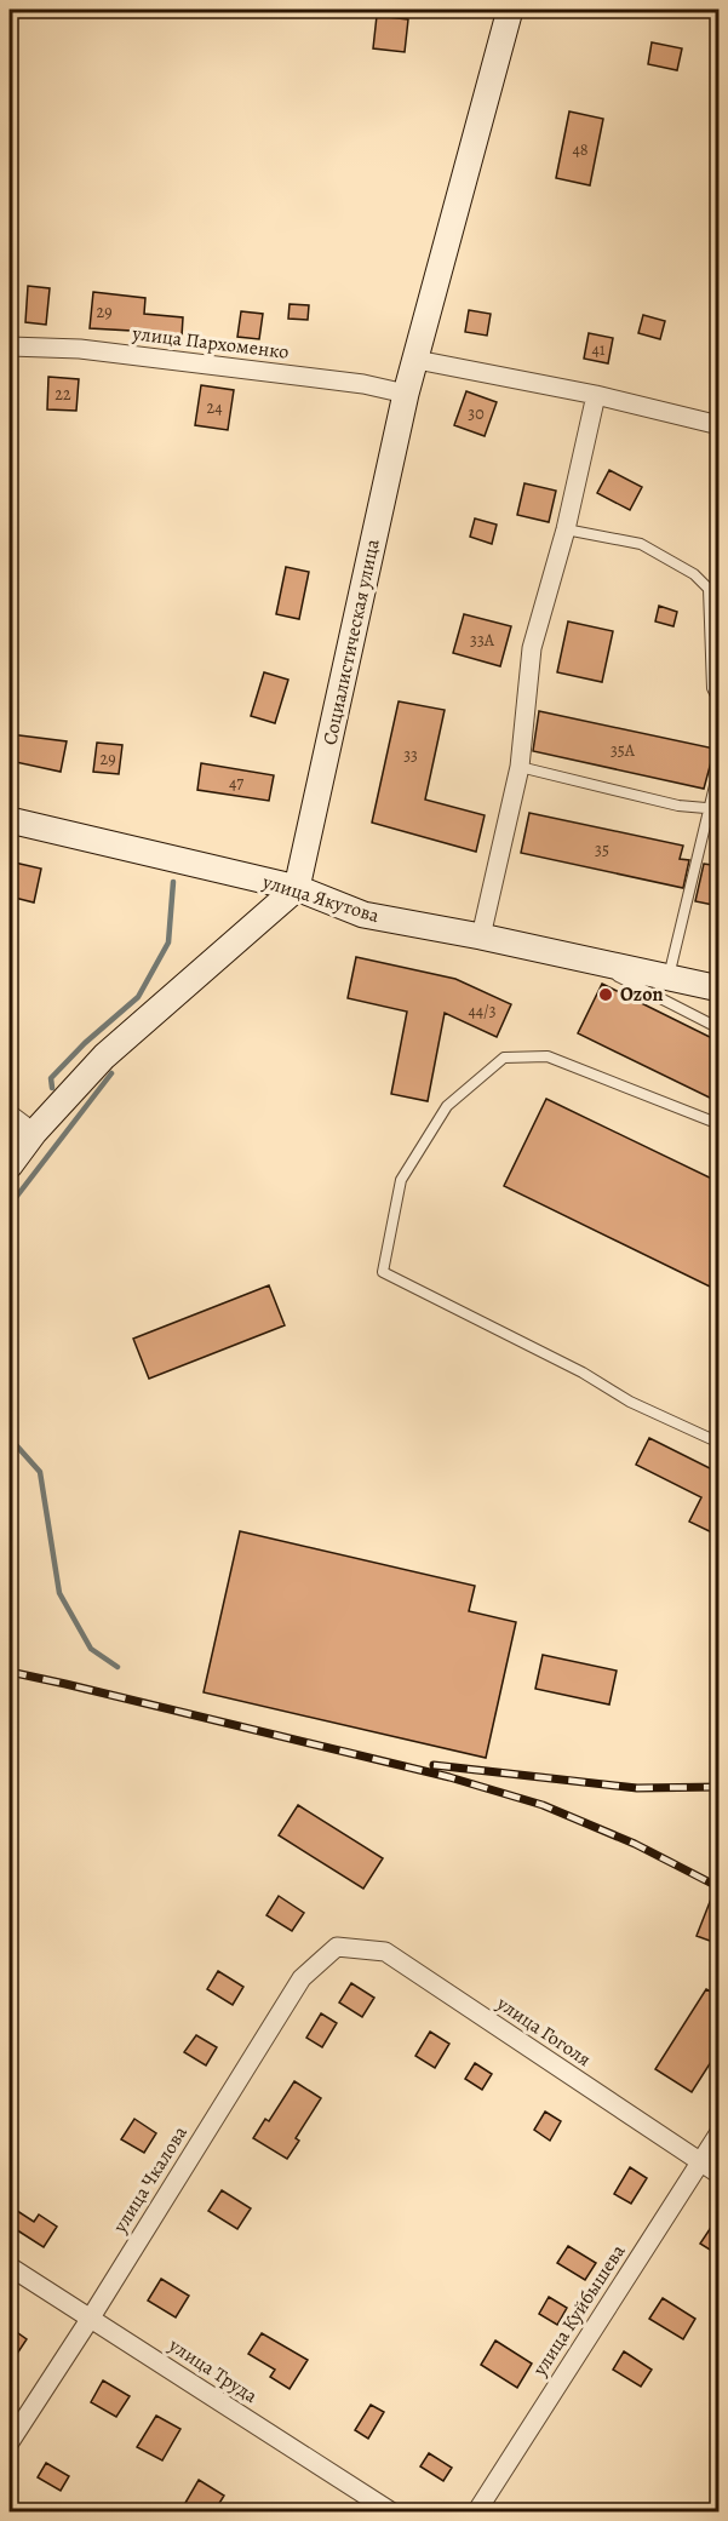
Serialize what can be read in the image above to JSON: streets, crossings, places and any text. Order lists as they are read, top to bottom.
{
  "streets": {
    "street": [
      "улица Пархоменко",
      "Социалистическая улица",
      "улица Якутова",
      "улица Гоголя",
      "улица Чкалова",
      "улица Куйбышева",
      "улица Труда"
    ]
  },
  "crossings": [
    ["улица Пархоменко", "Социалистическая улица"],
    ["Социалистическая улица", "улица Якутова"],
    ["улица Гоголя", "улица Чкалова"],
    ["улица Гоголя", "улица Куйбышева"],
    ["улица Чкалова", "улица Труда"]
  ],
  "places": ["Ozon"],
  "house_numbers": [
    "48",
    "29",
    "41",
    "22",
    "24",
    "30",
    "33А",
    "35А",
    "33",
    "29",
    "47",
    "35",
    "44/3"
  ]
}
